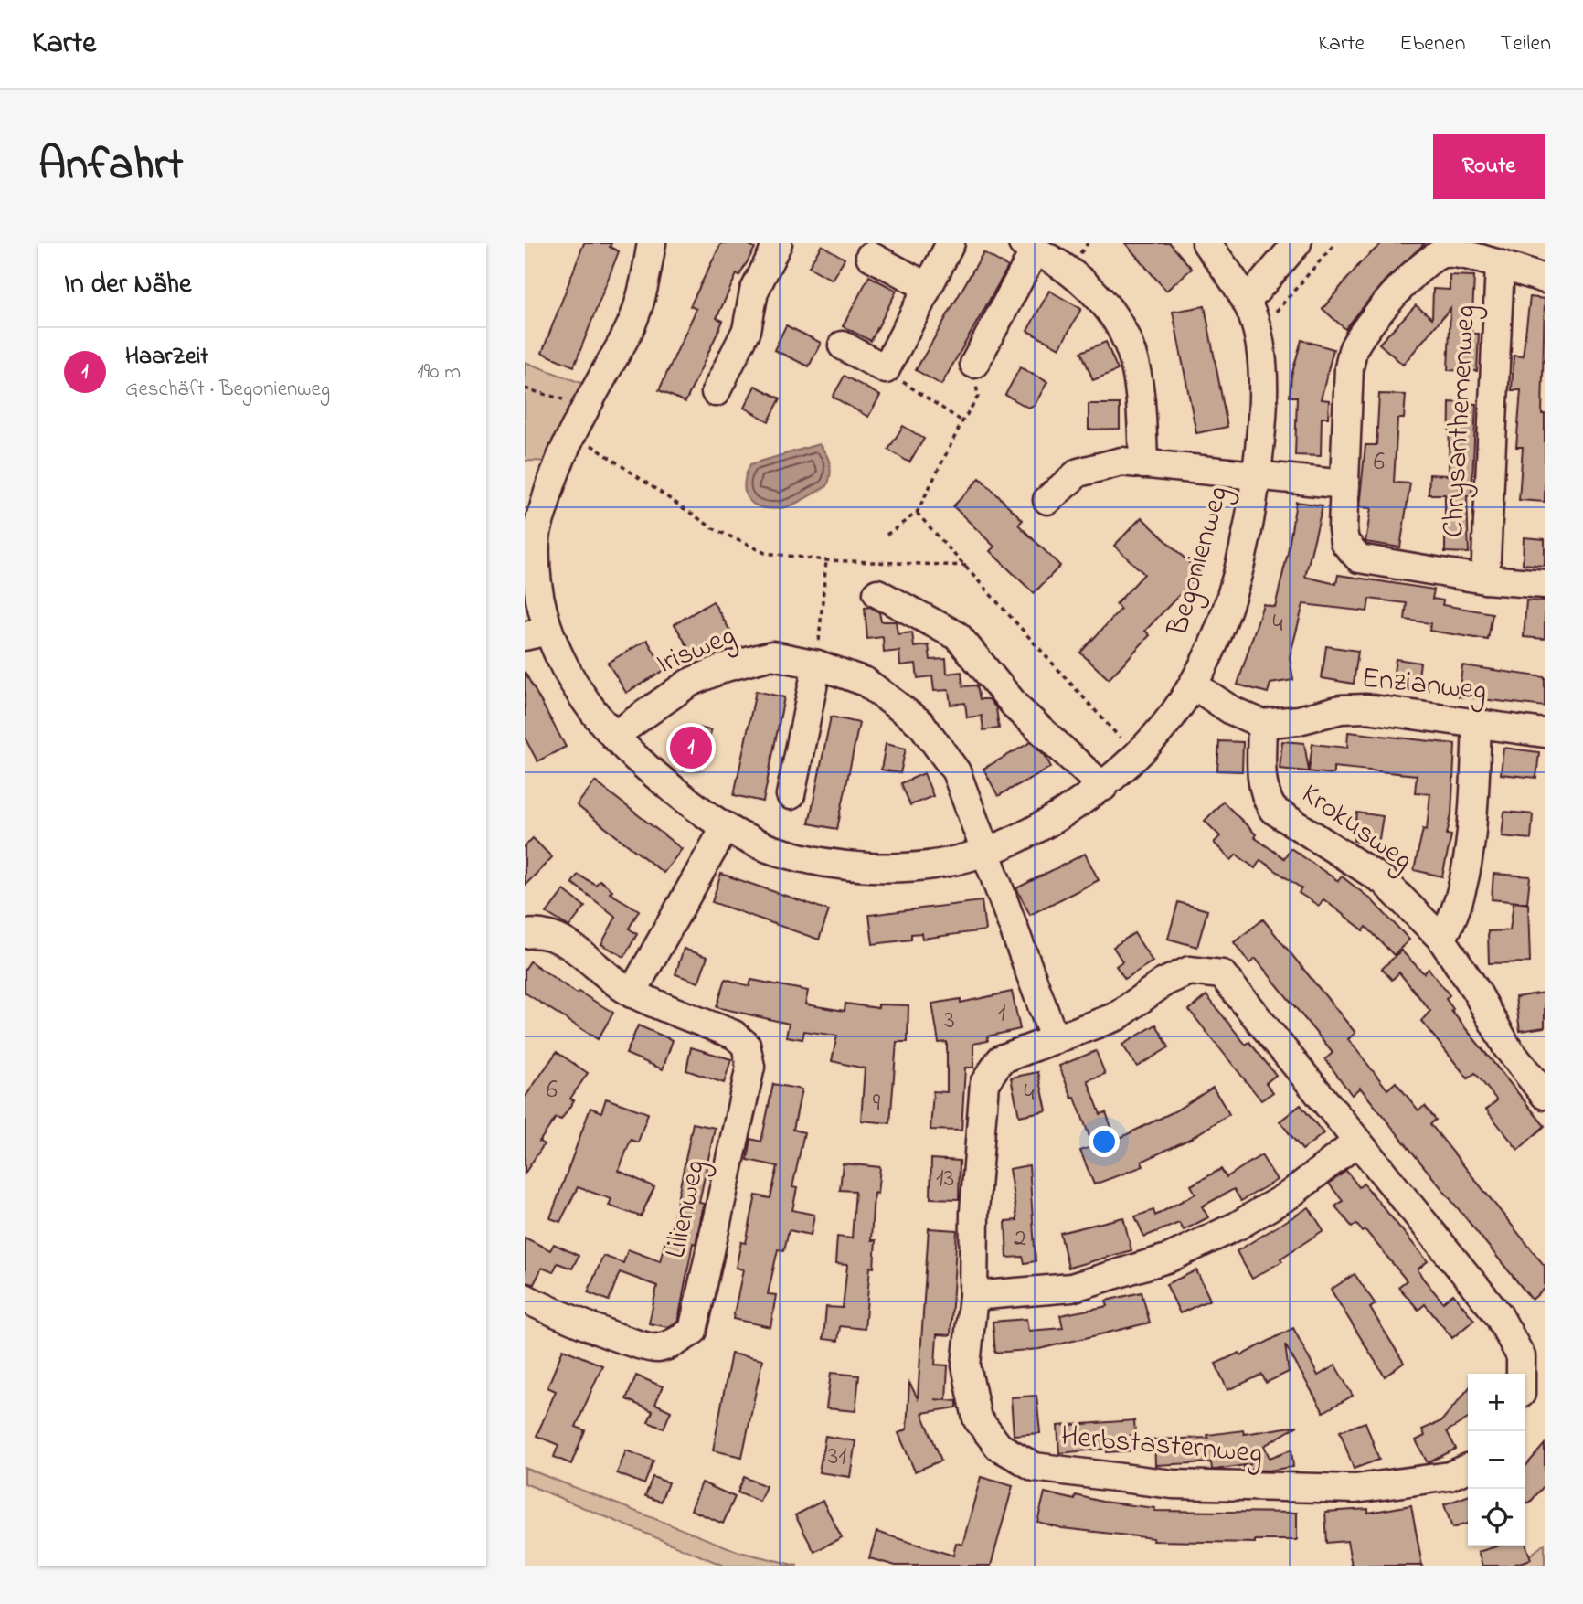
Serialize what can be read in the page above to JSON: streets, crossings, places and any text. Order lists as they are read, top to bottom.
{
  "streets": {
    "street": [
      "Chrysanthemenweg",
      "Begonienweg",
      "Irisweg",
      "Enzianweg",
      "Krokusweg",
      "Lilienweg",
      "Herbstasternweg"
    ]
  },
  "crossings": [
    ["Begonienweg", "Irisweg"],
    ["Begonienweg", "Enzianweg"],
    ["Enzianweg", "Krokusweg"]
  ],
  "house_numbers": [
    "6",
    "4",
    "1",
    "3",
    "6",
    "4",
    "9",
    "13",
    "2",
    "31"
  ],
  "page": {
    "header": "Karte",
    "nav": ["Karte", "Ebenen", "Teilen"],
    "title": "Anfahrt",
    "buttons": "Route",
    "heading": "In der Nähe",
    "list": [
      {
        "mark": "1",
        "name": "HaarZeit",
        "note": "Geschäft · Begonienweg",
        "value": "190 m"
      }
    ],
    "pins": "1",
    "map_buttons": ["+", "−"]
  }
}
